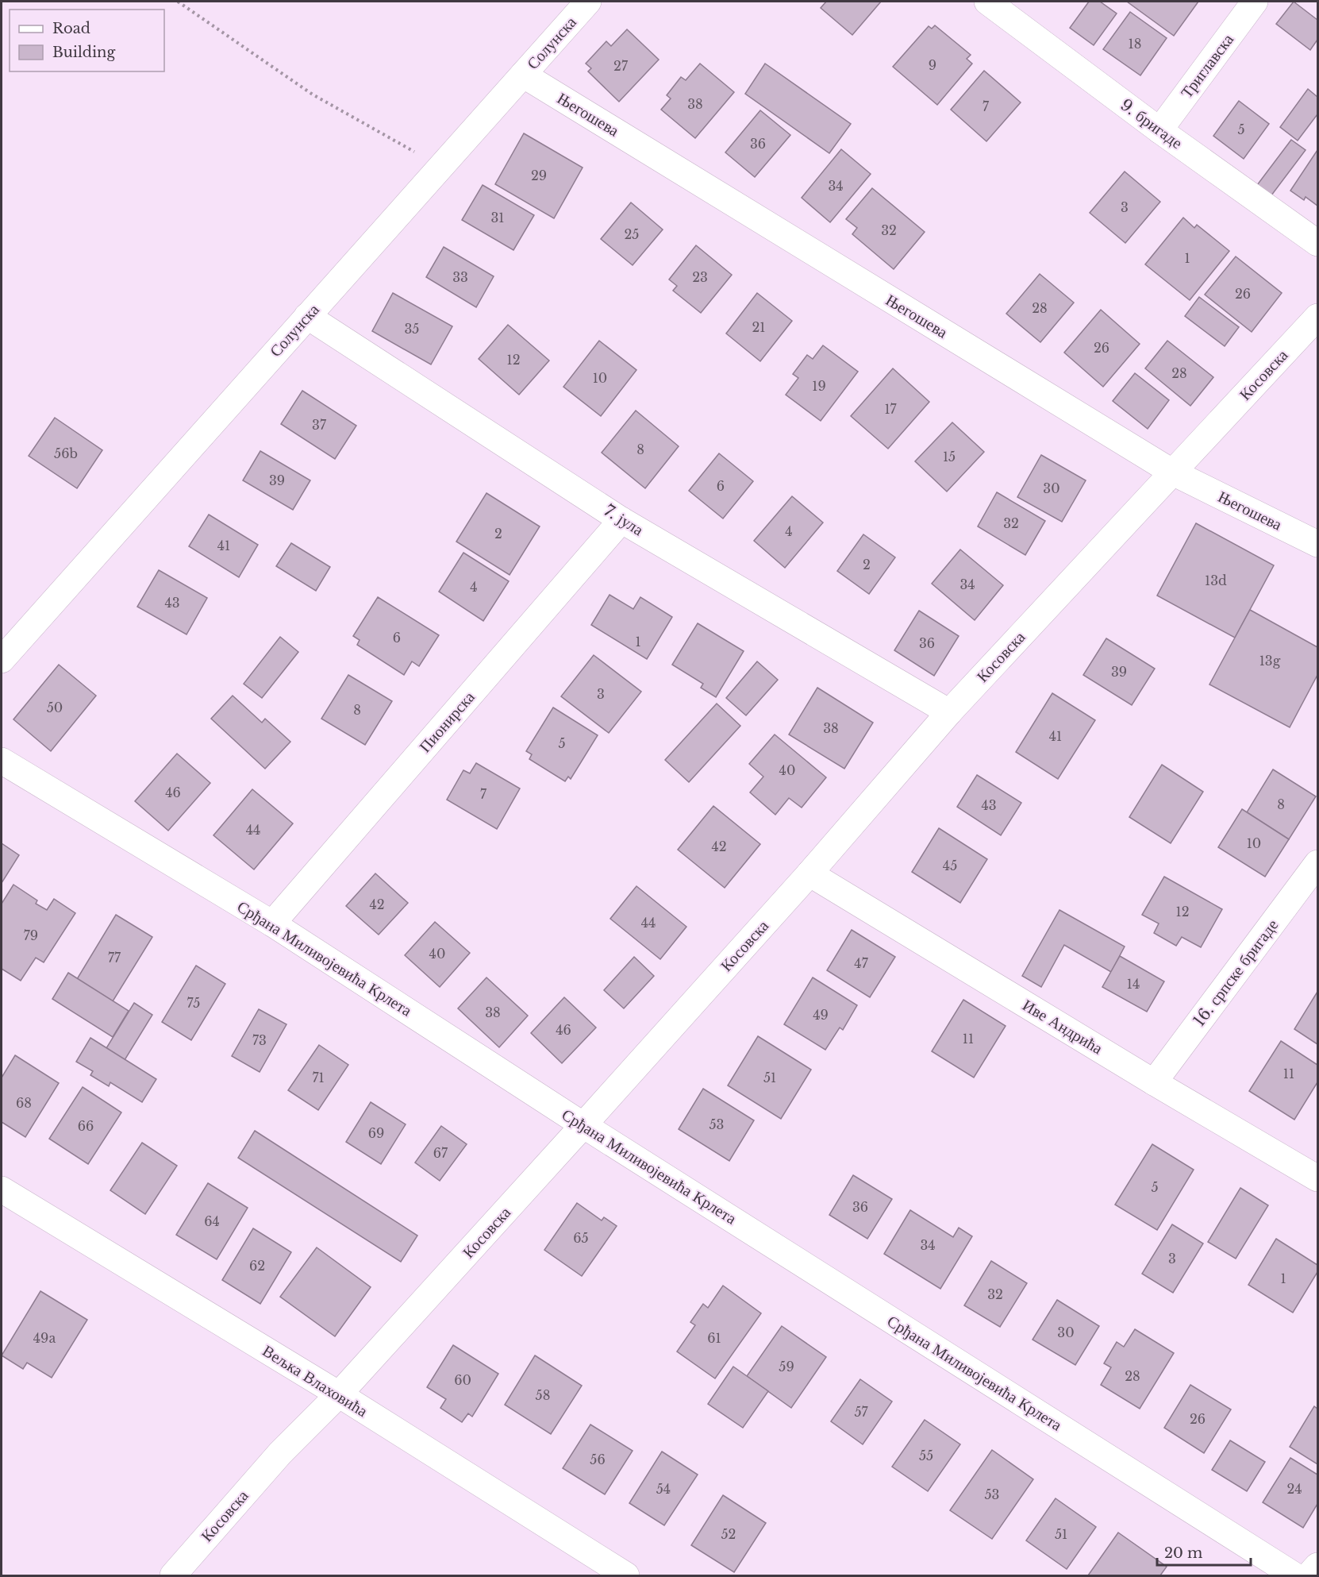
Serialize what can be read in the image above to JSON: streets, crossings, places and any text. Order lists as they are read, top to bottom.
{
  "streets": {
    "street": [
      "Солунска",
      "Триглавска",
      "Његошева",
      "9. бригаде",
      "Косовска",
      "7. јула",
      "Пионирска",
      "Срђана Миливојевића Крлета",
      "16. српске бригаде",
      "Иве Андрића",
      "Вељка Влаховића"
    ]
  },
  "crossings": [
    ["Солунска", "Његошева"],
    ["Солунска", "7. јула"],
    ["Триглавска", "9. бригаде"],
    ["Његошева", "Косовска"],
    ["Косовска", "7. јула"],
    ["Косовска", "Срђана Миливојевића Крлета"],
    ["Косовска", "Иве Андрића"],
    ["Косовска", "Вељка Влаховића"],
    ["7. јула", "Пионирска"],
    ["Пионирска", "Срђана Миливојевића Крлета"],
    ["16. српске бригаде", "Иве Андрића"]
  ],
  "house_numbers": [
    "18",
    "9",
    "27",
    "38",
    "7",
    "5",
    "36",
    "29",
    "34",
    "3",
    "31",
    "32",
    "25",
    "1",
    "33",
    "23",
    "26",
    "28",
    "21",
    "35",
    "26",
    "12",
    "28",
    "10",
    "19",
    "17",
    "37",
    "8",
    "56b",
    "15",
    "39",
    "6",
    "30",
    "32",
    "4",
    "2",
    "41",
    "2",
    "13d",
    "34",
    "4",
    "43",
    "6",
    "1",
    "36",
    "13g",
    "39",
    "3",
    "50",
    "8",
    "38",
    "41",
    "5",
    "40",
    "46",
    "7",
    "8",
    "43",
    "44",
    "10",
    "42",
    "45",
    "42",
    "12",
    "44",
    "79",
    "40",
    "77",
    "47",
    "14",
    "75",
    "38",
    "49",
    "46",
    "11",
    "73",
    "11",
    "71",
    "51",
    "68",
    "53",
    "66",
    "69",
    "67",
    "5",
    "36",
    "64",
    "65",
    "34",
    "3",
    "62",
    "1",
    "32",
    "30",
    "49a",
    "61",
    "59",
    "28",
    "60",
    "58",
    "57",
    "26",
    "55",
    "56",
    "54",
    "24",
    "53",
    "52",
    "51"
  ],
  "legend": ["Road", "Building"],
  "scale_bar": "20 m"
}
